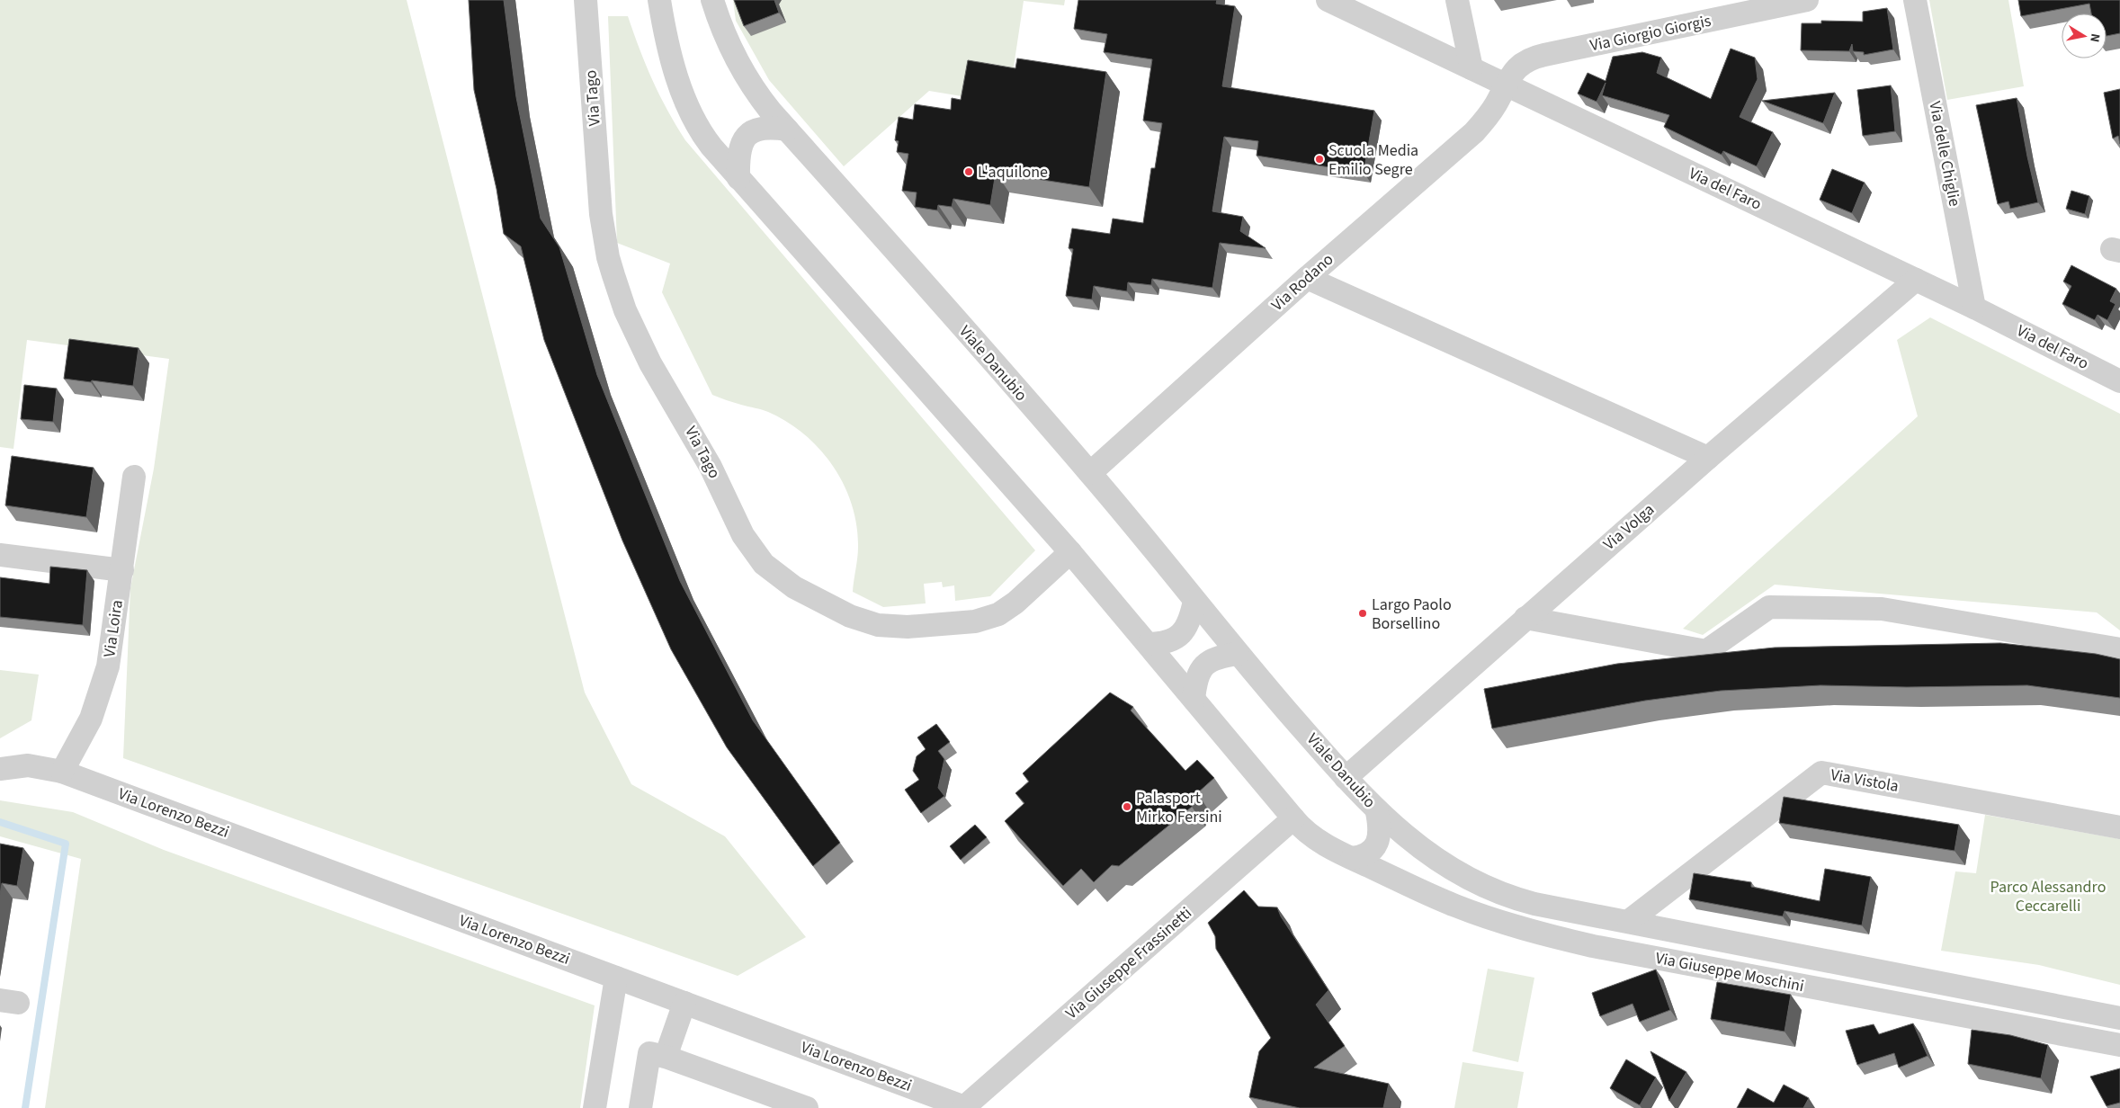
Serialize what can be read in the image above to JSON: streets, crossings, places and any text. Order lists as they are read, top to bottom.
{
  "streets": {
    "street": [
      "Via Giorgio Giorgis",
      "Via Tago",
      "Via delle Chiglie",
      "Via del Faro",
      "Via Rodano",
      "Viale Danubio",
      "Via Volga",
      "Via Loira",
      "Via Vistola",
      "Via Lorenzo Bezzi",
      "Via Giuseppe Frassinetti",
      "Via Giuseppe Moschini"
    ]
  },
  "crossings": [
    ["Via Giorgio Giorgis", "Via del Faro"],
    ["Via Giorgio Giorgis", "Via Rodano"],
    ["Via delle Chiglie", "Via del Faro"],
    ["Via del Faro", "Via Rodano"],
    ["Via del Faro", "Via Volga"],
    ["Via Rodano", "Viale Danubio"],
    ["Viale Danubio", "Via Volga"],
    ["Viale Danubio", "Via Giuseppe Moschini"],
    ["Via Loira", "Via Lorenzo Bezzi"],
    ["Via Vistola", "Via Giuseppe Moschini"],
    ["Via Lorenzo Bezzi", "Via Giuseppe Frassinetti"]
  ],
  "parks": ["Parco Alessandro Ceccarelli"],
  "places": [
    "Scuola Media Emilio Segre",
    "L'aquilone",
    "Largo Paolo Borsellino",
    "Palasport Mirko Fersini"
  ],
  "north": "right"
}
